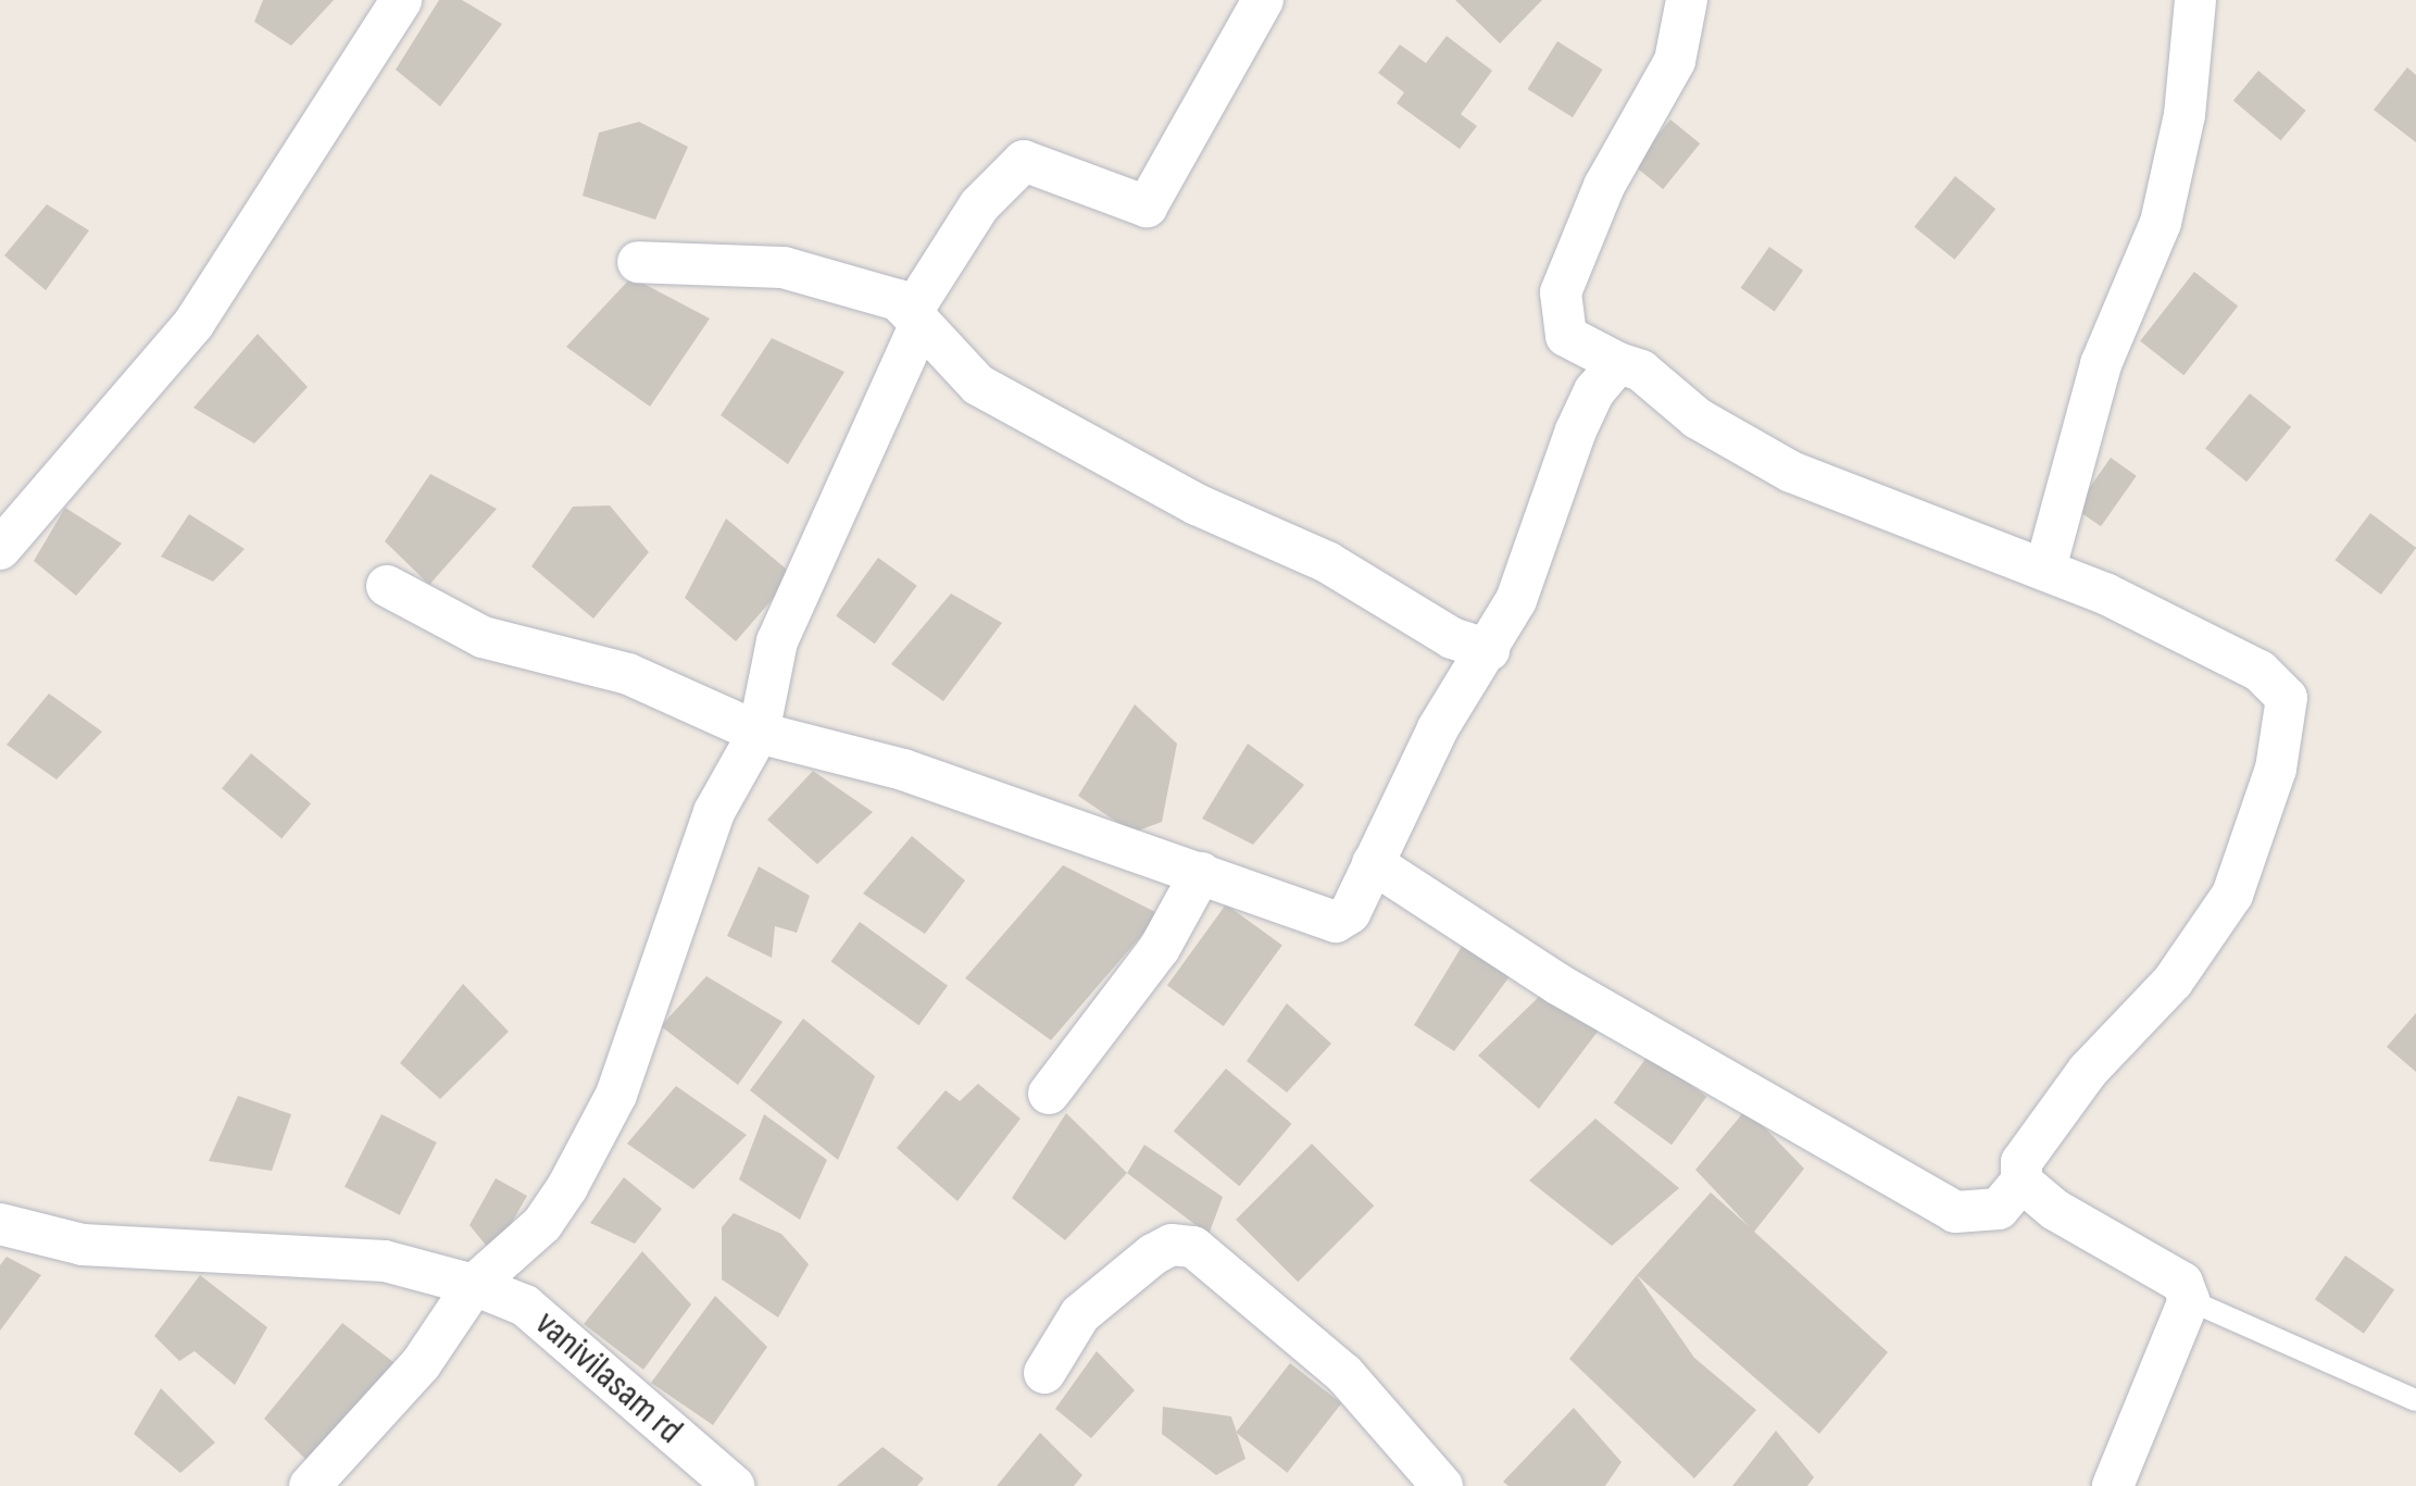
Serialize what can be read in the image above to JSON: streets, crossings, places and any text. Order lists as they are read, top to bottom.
{
  "streets": {
    "street": ["vanivilasam rd"]
  }
}
